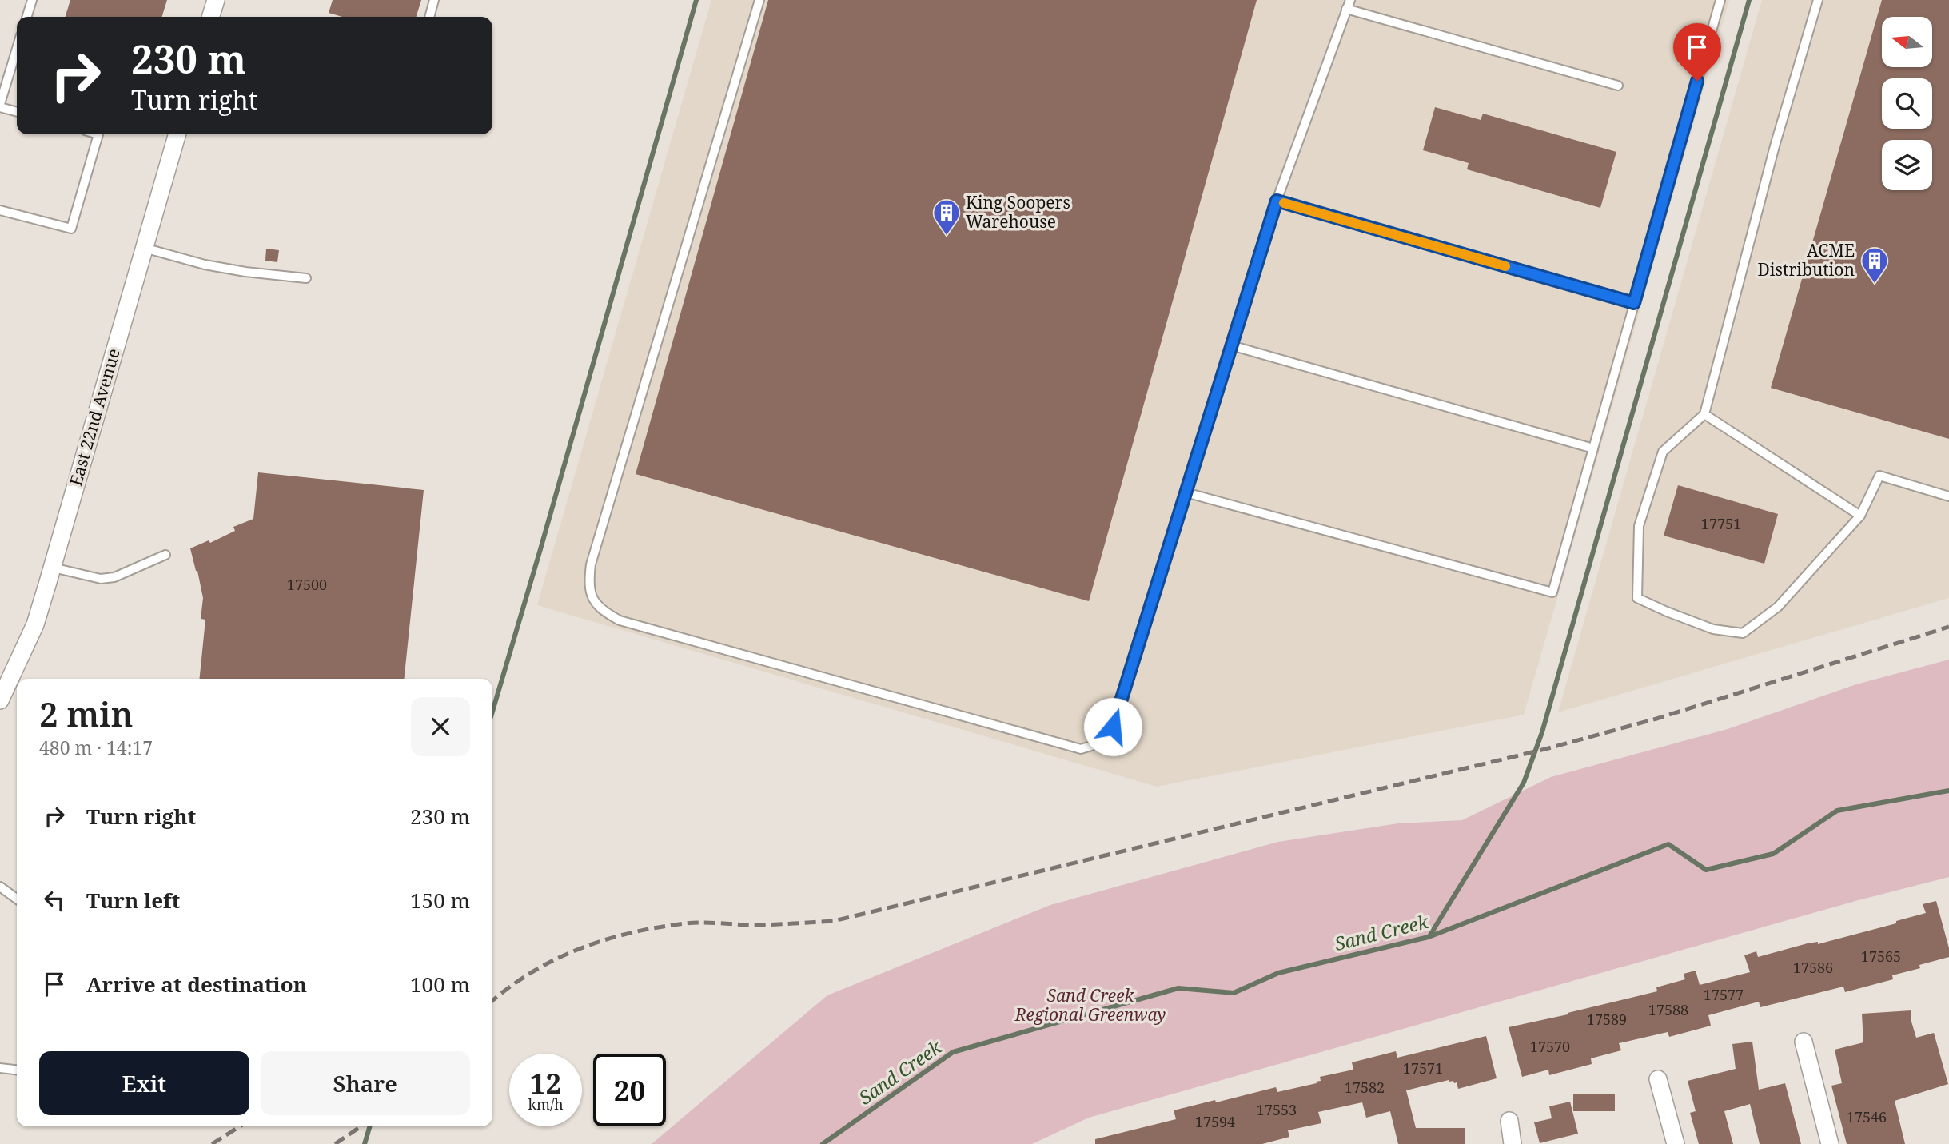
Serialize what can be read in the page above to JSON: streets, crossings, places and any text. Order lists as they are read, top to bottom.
{
  "streets": {
    "street": ["East 22nd Avenue"]
  },
  "water": ["Sand Creek"],
  "parks": ["Sand Creek Regional Greenway"],
  "places": {
    "building": ["King Soopers Warehouse", "ACME Distribution"]
  },
  "house_numbers": [
    "17751",
    "17500",
    "17565",
    "17586",
    "17577",
    "17588",
    "17589",
    "17570",
    "17571",
    "17582",
    "17553",
    "17546",
    "17594"
  ],
  "north": "left",
  "page": {
    "turn": ["230 m", "Turn right"],
    "heading": ["2 min", "480 m · 14:17"],
    "list": [
      {
        "name": "Turn right",
        "value": "230 m"
      },
      {
        "name": "Turn left",
        "value": "150 m"
      },
      {
        "name": "Arrive at destination",
        "value": "100 m"
      }
    ],
    "buttons": ["Exit", "Share"],
    "speed": "12 km/h",
    "limit": "20"
  }
}
